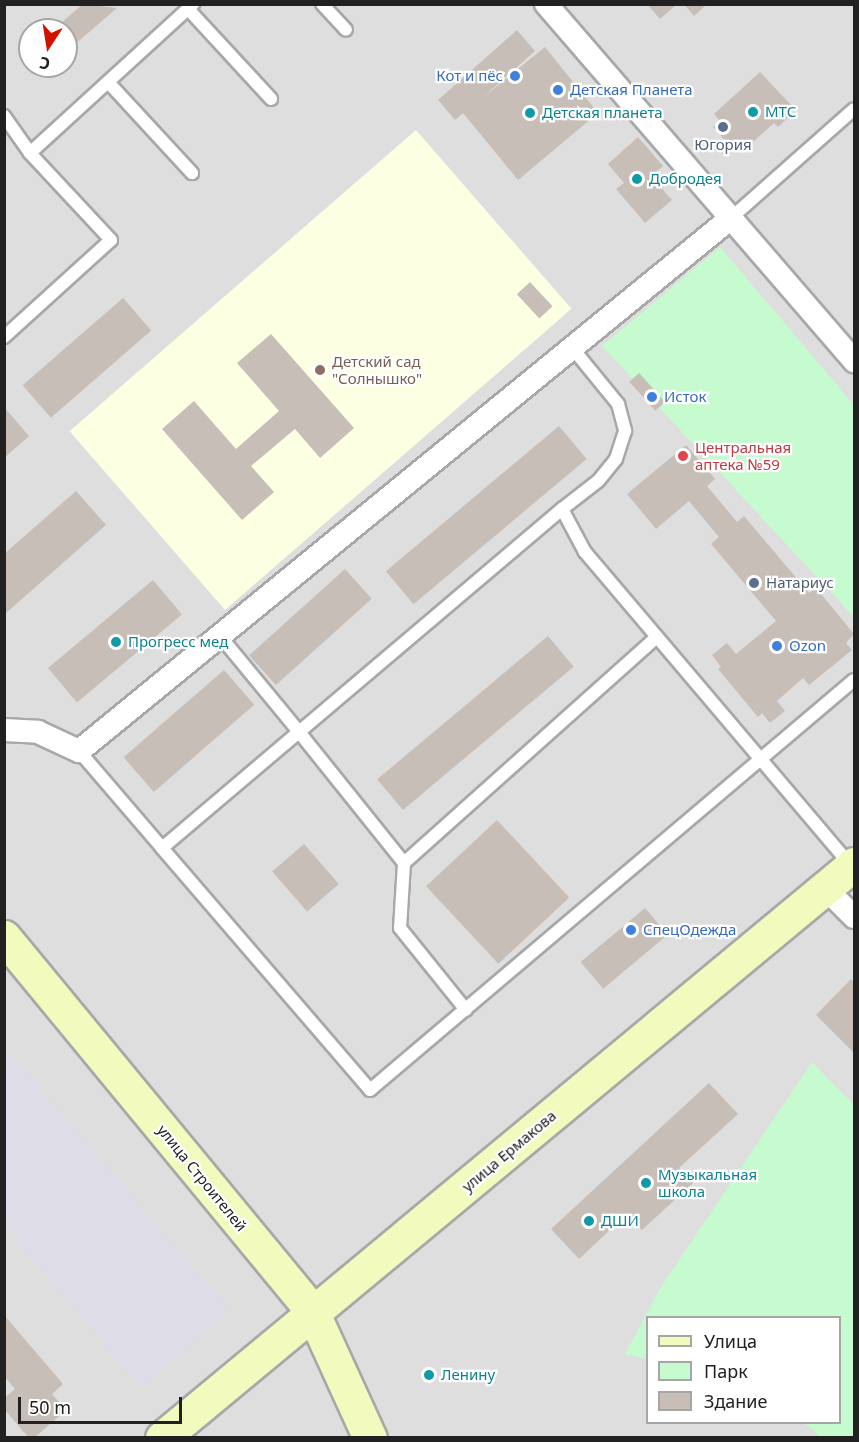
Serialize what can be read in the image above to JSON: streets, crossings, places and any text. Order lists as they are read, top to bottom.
{
  "streets": {
    "street": ["улица Ермакова", "улица Строителей"]
  },
  "crossings": [
    ["улица Ермакова", "улица Строителей"]
  ],
  "places": [
    "Кот и пёс",
    "Детская Планета",
    "МТС",
    "Детская планета",
    "Югория",
    "Добродея",
    "Детский сад \"Солнышко\"",
    "Исток",
    "Центральная аптека №59",
    "Натариус",
    "Прогресс мед",
    "Ozon",
    "СпецОдежда",
    "Музыкальная школа",
    "ДШИ",
    "Ленину"
  ],
  "legend": ["Улица", "Парк", "Здание"],
  "scale_bar": "50 m",
  "north": "bottom"
}
